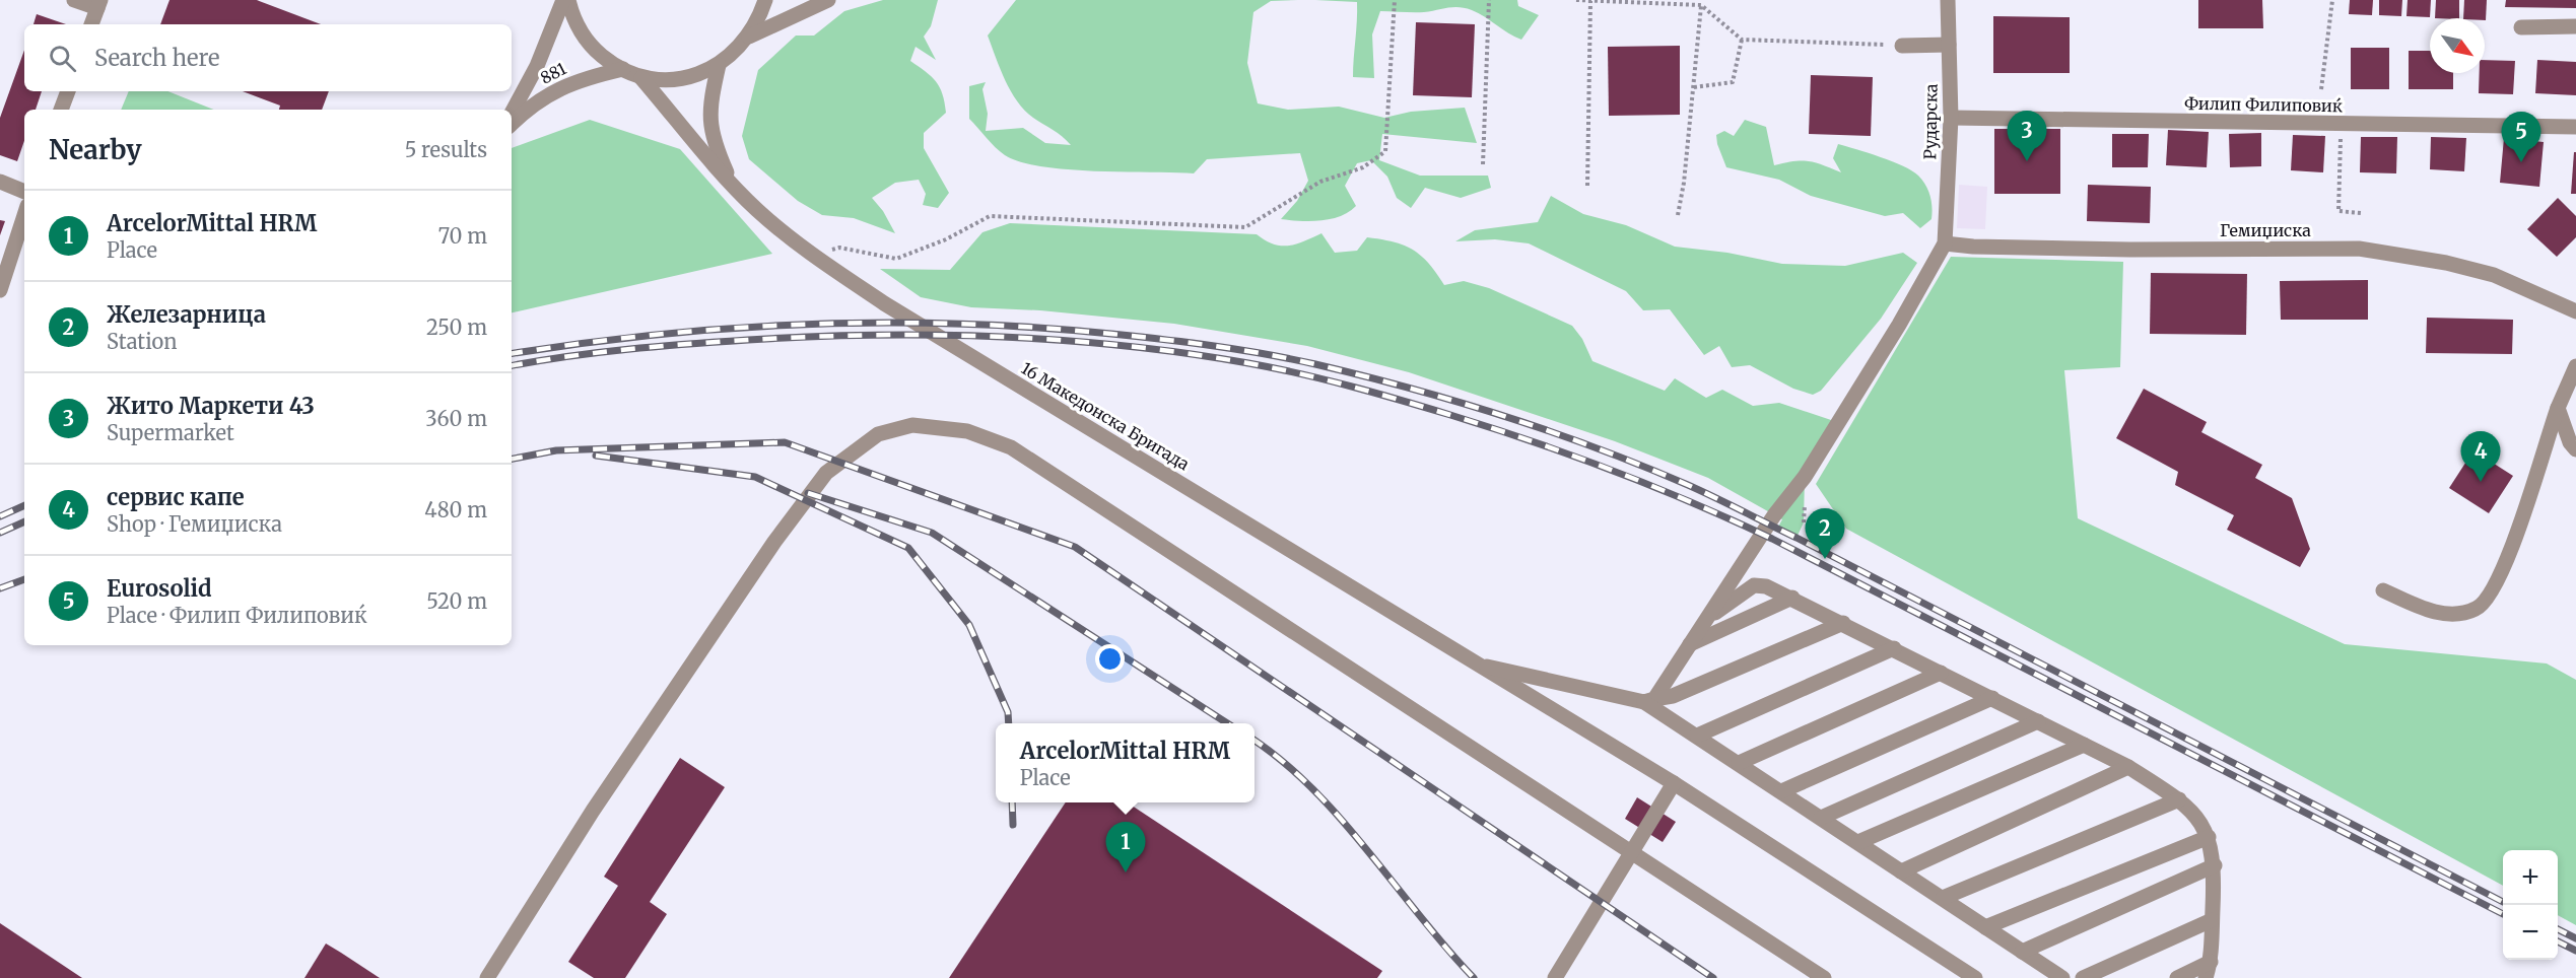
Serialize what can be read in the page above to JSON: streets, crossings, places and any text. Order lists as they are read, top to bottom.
{
  "streets": {
    "street": [
      "881",
      "Филип Филиповиќ",
      "Рударска",
      "Гемиџиска",
      "16 Македонска Бригада"
    ]
  },
  "crossings": [
    ["Филип Филиповиќ", "Рударска"],
    ["Рударска", "Гемиџиска"]
  ],
  "north": "bottom right",
  "page": {
    "search": "Search here",
    "heading": ["Nearby", "5 results"],
    "pins": [
      "3",
      "5",
      "4",
      "2",
      "1"
    ],
    "list": [
      {
        "mark": "1",
        "name": "ArcelorMittal HRM",
        "note": "Place",
        "value": "70 m"
      },
      {
        "mark": "2",
        "name": "Железарница",
        "note": "Station",
        "value": "250 m"
      },
      {
        "mark": "3",
        "name": "Жито Маркети 43",
        "note": "Supermarket",
        "value": "360 m"
      },
      {
        "mark": "4",
        "name": "сервис капе",
        "note": "Shop · Гемиџиска",
        "value": "480 m"
      },
      {
        "mark": "5",
        "name": "Eurosolid",
        "note": "Place · Филип Филиповиќ",
        "value": "520 m"
      }
    ],
    "popup": ["ArcelorMittal HRM", "Place"],
    "map_buttons": ["+", "−"]
  }
}
